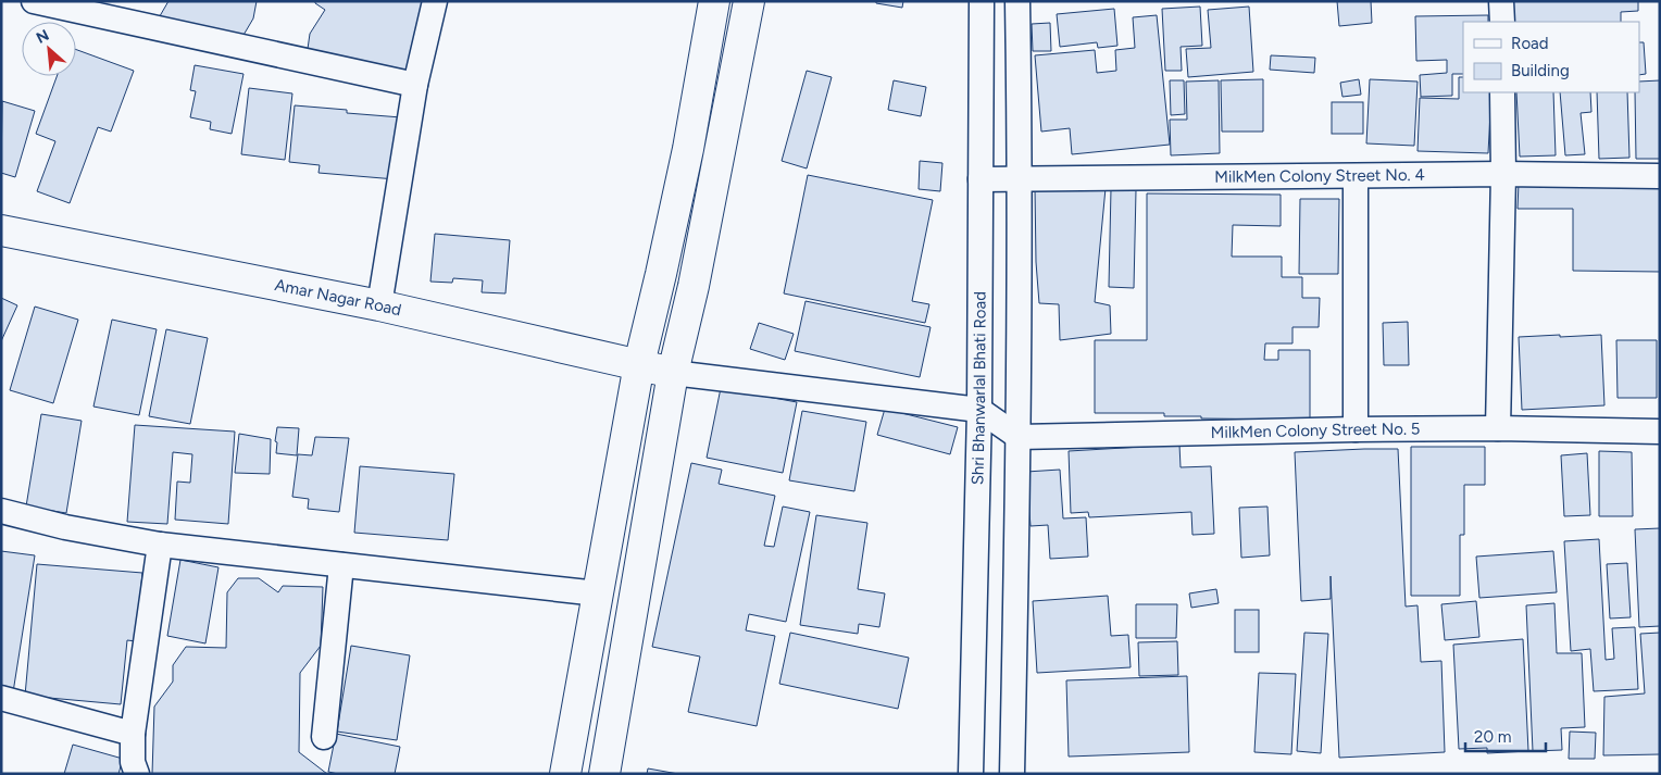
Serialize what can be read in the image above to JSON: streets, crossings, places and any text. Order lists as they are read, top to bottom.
{
  "streets": {
    "main road": ["Amar Nagar Road"],
    "street": ["MilkMen Colony Street No. 4", "Shri Bhanwarlal Bhati Road", "MilkMen Colony Street No. 5"]
  },
  "crossings": [
    ["MilkMen Colony Street No. 4", "Shri Bhanwarlal Bhati Road"]
  ],
  "legend": ["Road", "Building"],
  "scale_bar": "20 m",
  "north": "top left"
}
